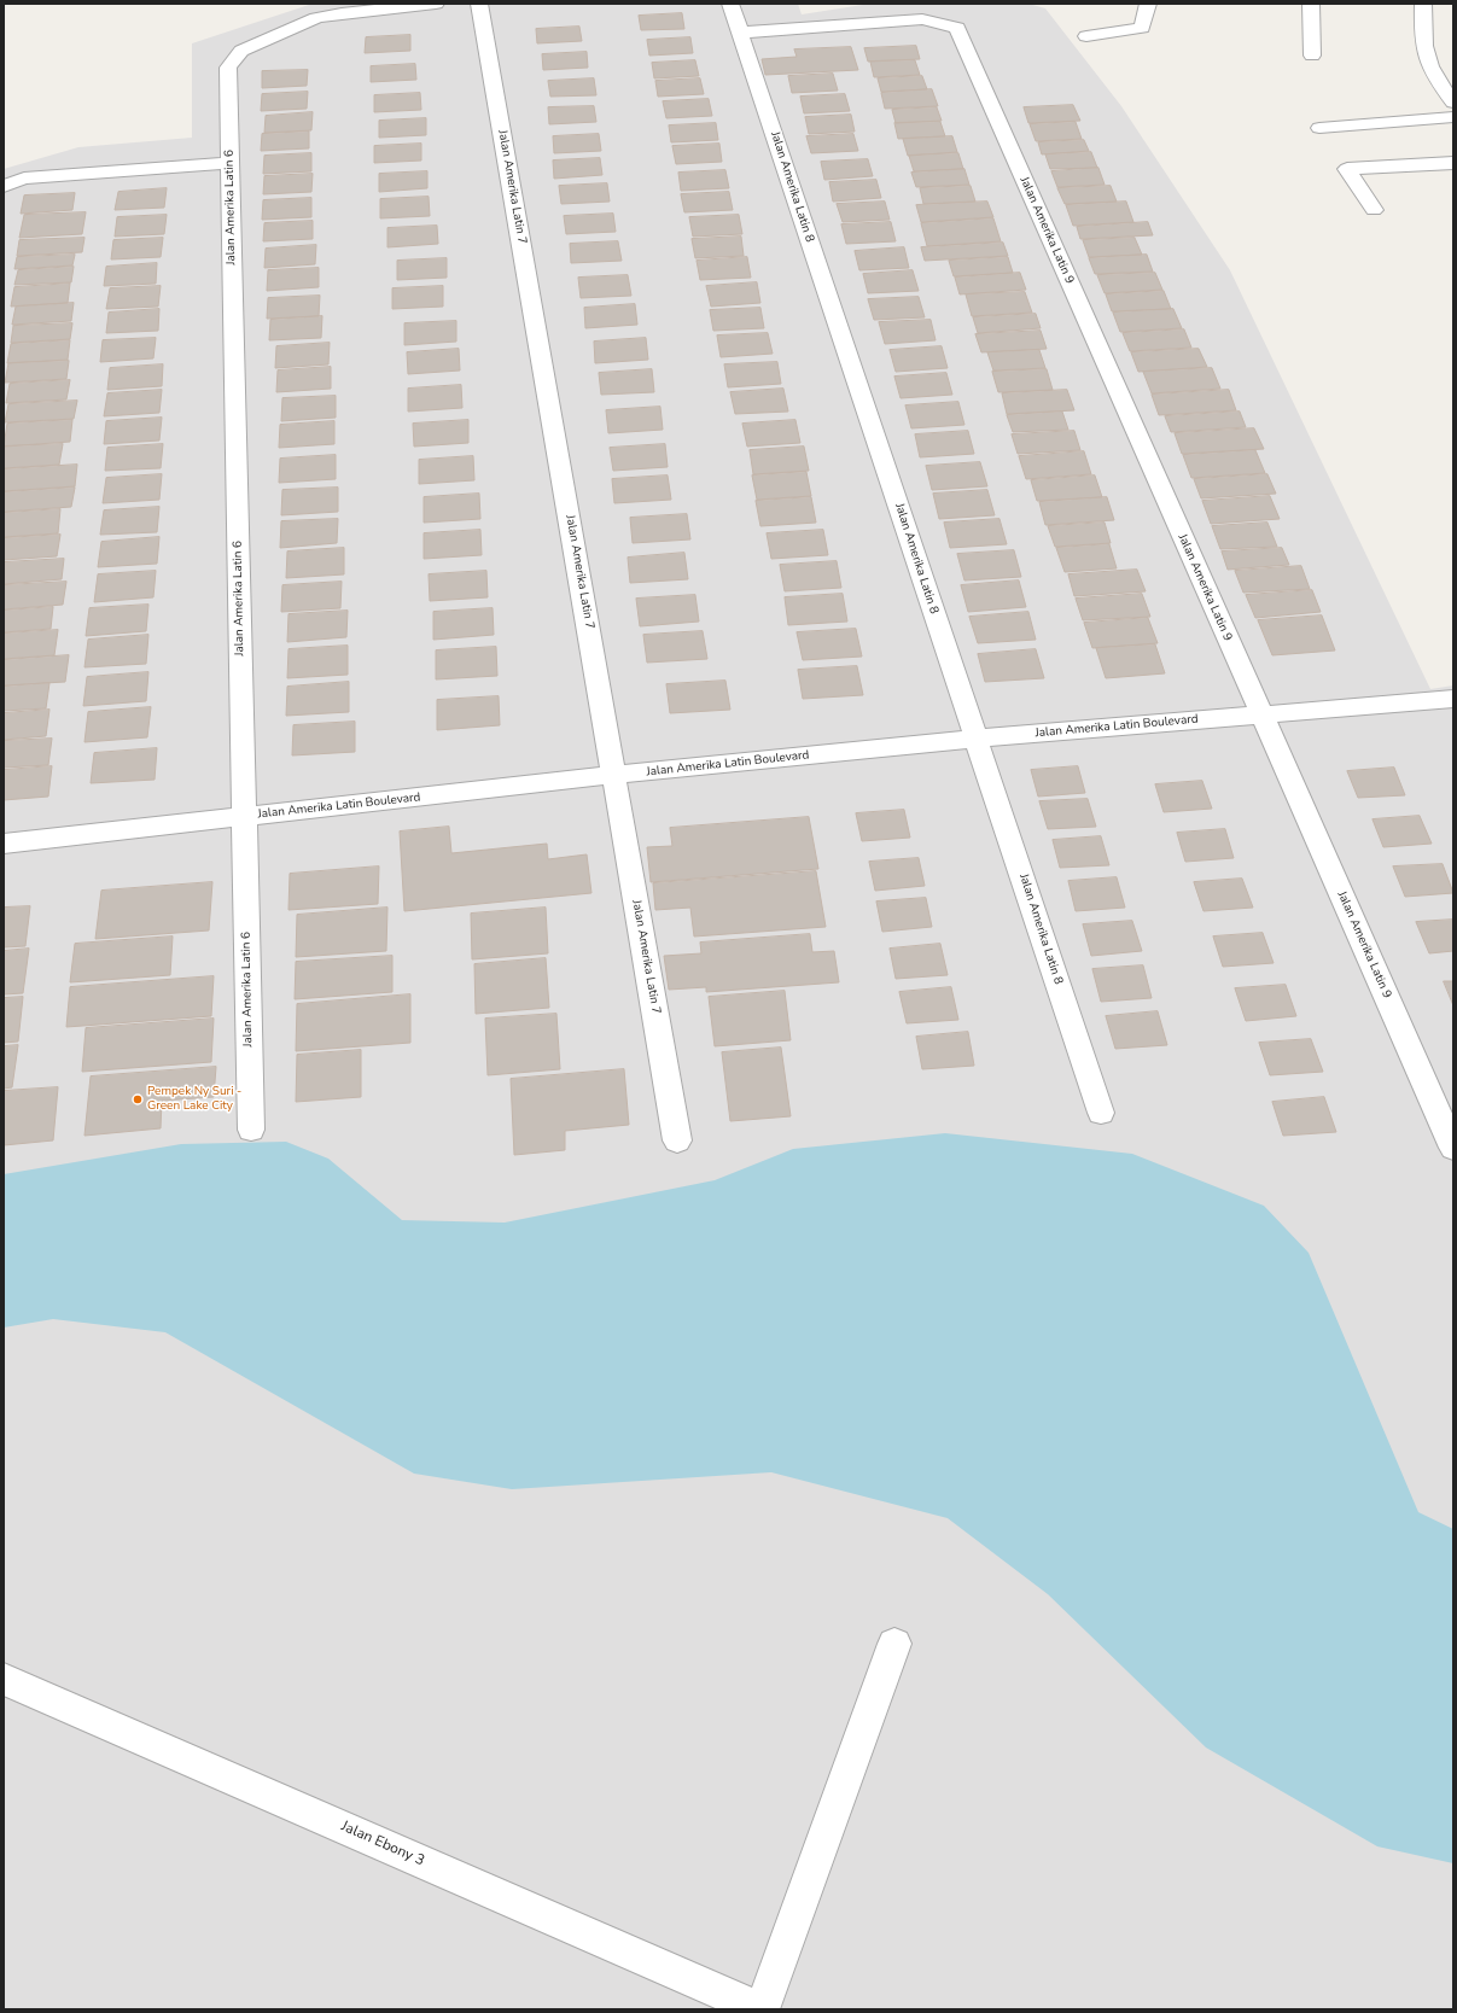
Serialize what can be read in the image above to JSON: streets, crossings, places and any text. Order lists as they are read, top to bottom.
{
  "streets": {
    "street": [
      "Jalan Amerika Latin 7",
      "Jalan Amerika Latin 8",
      "Jalan Amerika Latin 6",
      "Jalan Amerika Latin 9",
      "Jalan Amerika Latin Boulevard",
      "Jalan Ebony 3"
    ]
  },
  "crossings": [
    ["Jalan Amerika Latin 7", "Jalan Amerika Latin Boulevard"],
    ["Jalan Amerika Latin 8", "Jalan Amerika Latin 9"],
    ["Jalan Amerika Latin 8", "Jalan Amerika Latin Boulevard"],
    ["Jalan Amerika Latin 6", "Jalan Amerika Latin Boulevard"],
    ["Jalan Amerika Latin 9", "Jalan Amerika Latin Boulevard"]
  ],
  "places": ["Pempek Ny Suri - Green Lake City"]
}
